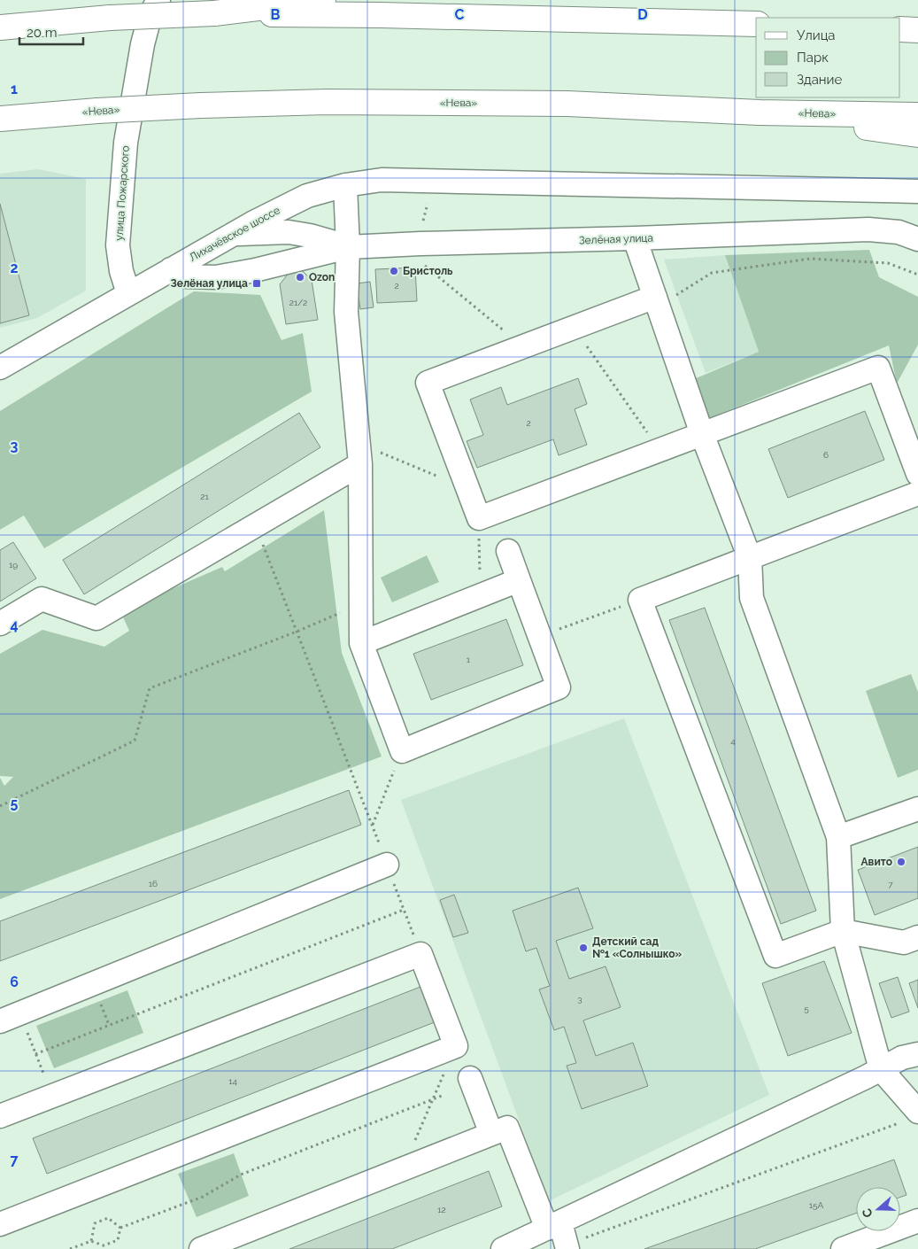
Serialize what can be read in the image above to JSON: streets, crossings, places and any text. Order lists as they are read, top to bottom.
{
  "streets": {
    "main road": ["«Нева»"],
    "street": ["улица Пожарского", "Лихачёвское шоссе", "Зелёная улица"]
  },
  "crossings": [
    ["улица Пожарского", "Лихачёвское шоссе"]
  ],
  "places": {
    "other": [
      "Бристоль",
      "Ozon",
      "Авито",
      "Детский сад №1 «Солнышко»"
    ],
    "transit": ["Зелёная улица"]
  },
  "house_numbers": [
    "2",
    "21/2",
    "2",
    "6",
    "21",
    "19",
    "1",
    "4",
    "16",
    "7",
    "3",
    "5",
    "14",
    "15А",
    "12"
  ],
  "legend": ["Улица", "Парк", "Здание"],
  "scale_bar": "20 m",
  "north": "left",
  "grid": {
    "columns": ["B", "C", "D"],
    "rows": [
      "1",
      "2",
      "3",
      "4",
      "5",
      "6",
      "7"
    ]
  }
}
